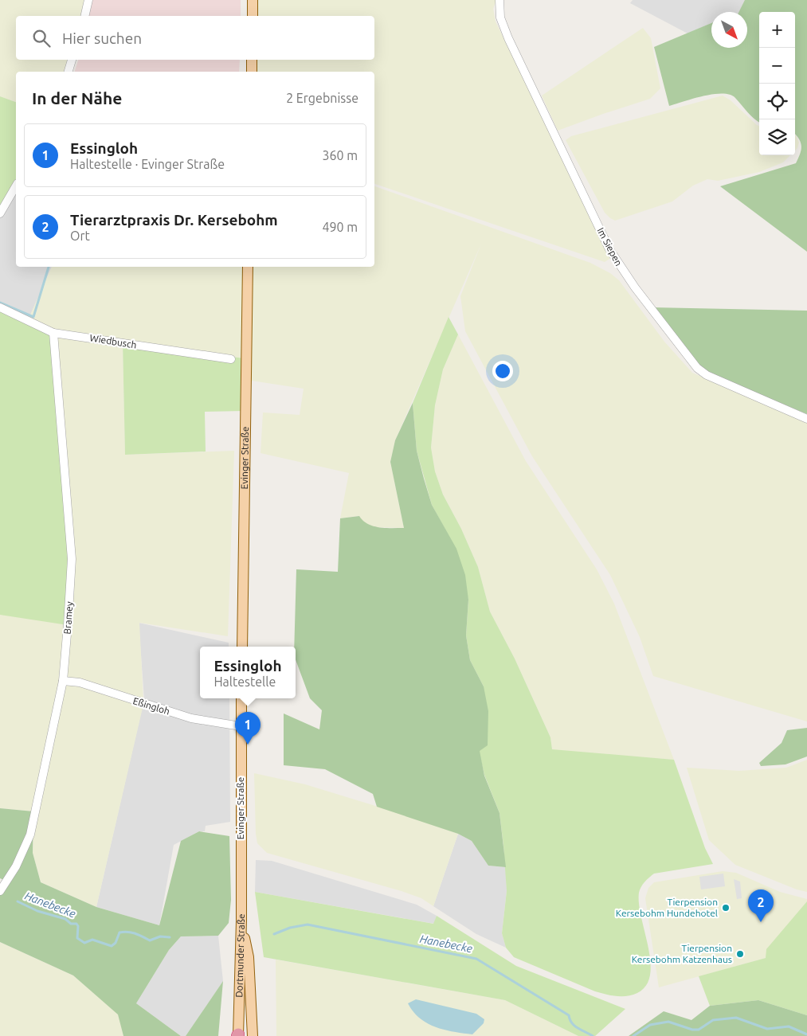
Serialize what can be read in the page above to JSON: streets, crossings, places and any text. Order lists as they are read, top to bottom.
{
  "streets": {
    "main road": ["Evinger Straße", "Dortmunder Straße"],
    "street": [
      "Im Siepen",
      "Wiedbusch",
      "Bramey",
      "Eßingloh"
    ]
  },
  "crossings": [
    ["Wiedbusch", "Bramey"],
    ["Evinger Straße", "Eßingloh"],
    ["Evinger Straße", "Dortmunder Straße"],
    ["Bramey", "Eßingloh"]
  ],
  "water": ["Hanebecke"],
  "places": ["Tierpension Kersebohm Hundehotel", "Tierpension Kersebohm Katzenhaus"],
  "north": "bottom right",
  "page": {
    "map_buttons": ["+", "−"],
    "search": "Hier suchen",
    "heading": ["In der Nähe", "2 Ergebnisse"],
    "list": [
      {
        "mark": "1",
        "name": "Essingloh",
        "note": "Haltestelle · Evinger Straße",
        "value": "360 m"
      },
      {
        "mark": "2",
        "name": "Tierarztpraxis Dr. Kersebohm",
        "note": "Ort",
        "value": "490 m"
      }
    ],
    "popup": ["Essingloh", "Haltestelle"],
    "pins": ["1", "2"]
  }
}
